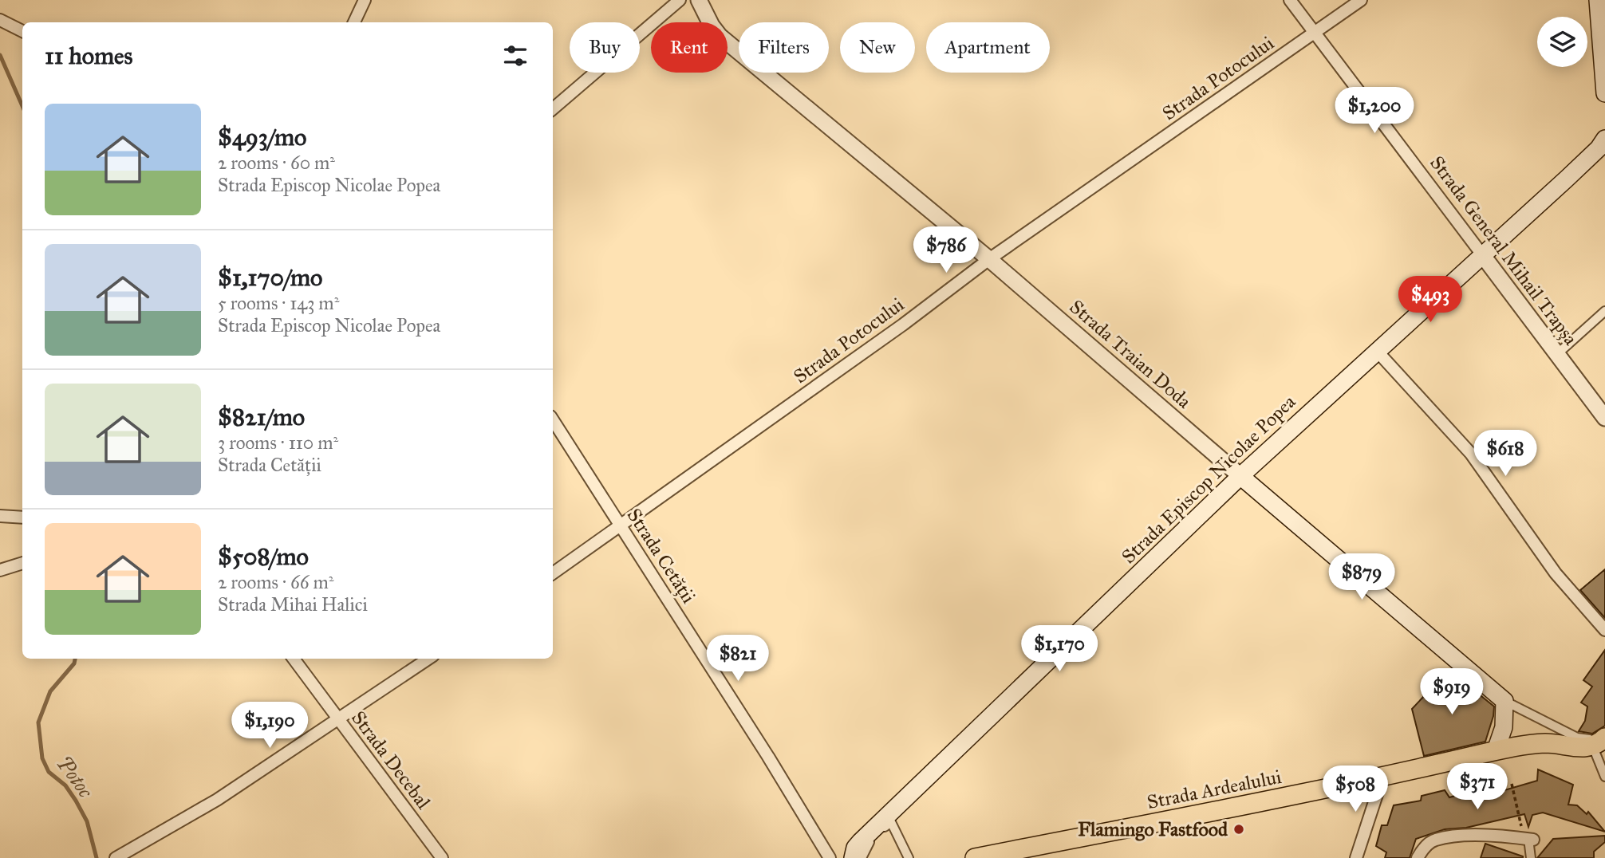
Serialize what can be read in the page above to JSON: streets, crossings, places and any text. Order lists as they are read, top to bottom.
{
  "streets": {
    "main road": ["Strada Traian Doda", "Strada Episcop Nicolae Popea", "Strada Ardealului"],
    "street": [
      "Strada Potocului",
      "Strada General Mihail Trapșa",
      "Strada Cetății",
      "Strada Decebal"
    ]
  },
  "crossings": [
    ["Strada Potocului", "Strada General Mihail Trapșa"],
    ["Strada Potocului", "Strada Traian Doda"],
    ["Strada Potocului", "Strada Cetății"],
    ["Strada General Mihail Trapșa", "Strada Episcop Nicolae Popea"],
    ["Strada Traian Doda", "Strada Episcop Nicolae Popea"]
  ],
  "water": ["Potoc"],
  "places": ["Flamingo Fastfood"],
  "page": {
    "chip": [
      "Buy",
      "Rent",
      "Filters",
      "New",
      "Apartment"
    ],
    "heading": "11 homes",
    "price": [
      "$1,200",
      "$786",
      "$493",
      "$618",
      "$879",
      "$1,170",
      "$821",
      "$919",
      "$1,190",
      "$371",
      "$508"
    ],
    "list": [
      {
        "name": "$493/mo",
        "note": "2 rooms · 60 m² · Strada Episcop Nicolae Popea"
      },
      {
        "name": "$1,170/mo",
        "note": "5 rooms · 143 m² · Strada Episcop Nicolae Popea"
      },
      {
        "name": "$821/mo",
        "note": "3 rooms · 110 m² · Strada Cetății"
      },
      {
        "name": "$508/mo",
        "note": "2 rooms · 66 m² · Strada Mihai Halici"
      }
    ]
  }
}
